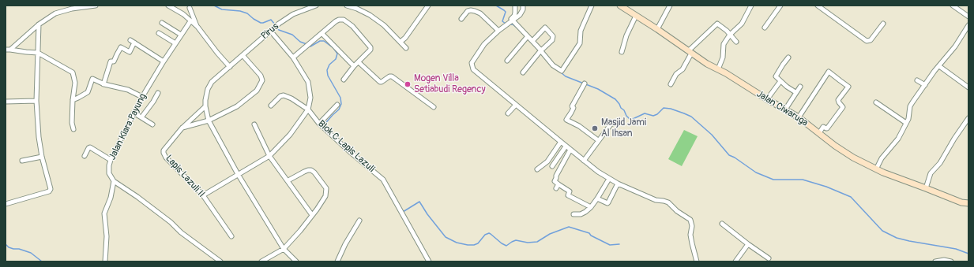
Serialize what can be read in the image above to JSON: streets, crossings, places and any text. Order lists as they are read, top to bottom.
{
  "streets": {
    "street": [
      "Pirus",
      "Jalan Ciwaruga",
      "Jalan Kiara Payung",
      "Blok C Lapis Lazuli",
      "Lapis Lazuli II"
    ]
  },
  "crossings": [
    ["Pirus", "Lapis Lazuli II"]
  ],
  "places": ["Mogen Villa Setiabudi Regency", "Masjid Jami Al Ihsan"]
}
